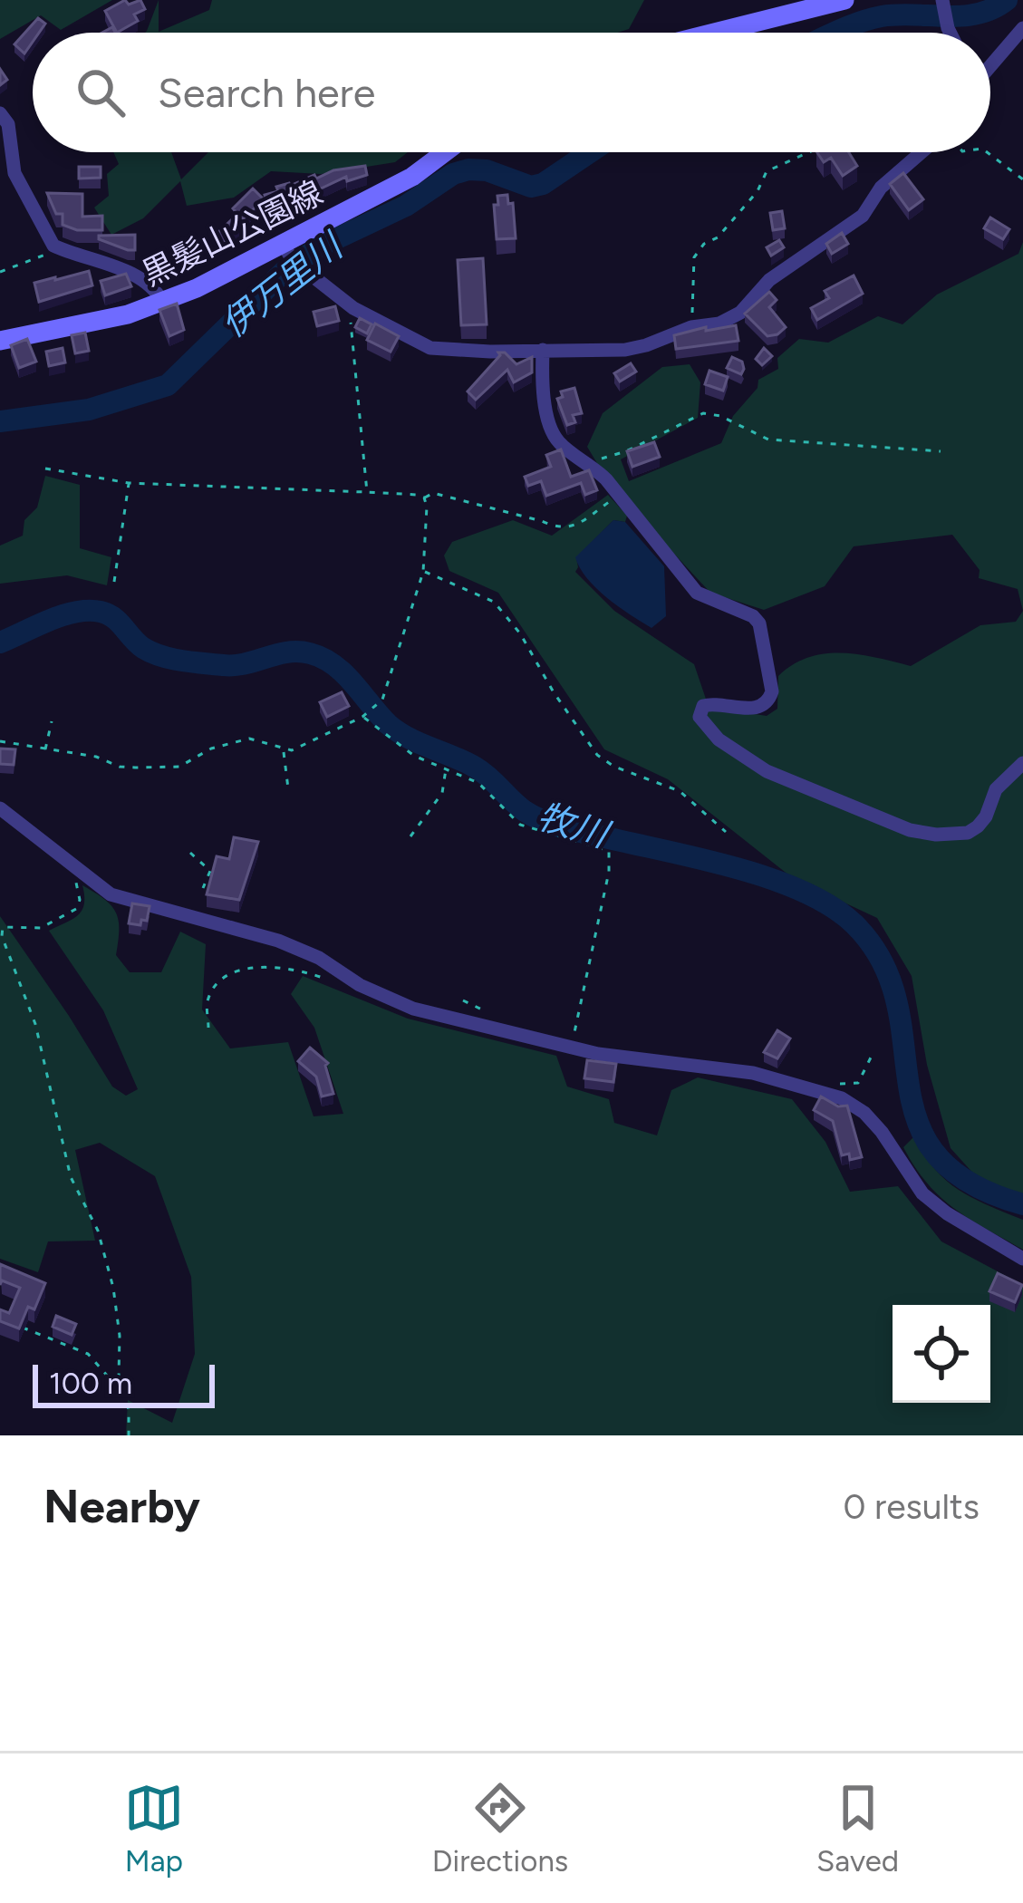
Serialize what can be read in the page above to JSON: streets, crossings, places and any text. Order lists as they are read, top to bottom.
{
  "streets": {
    "main road": ["黒髪山公園線"]
  },
  "water": ["伊万里川", "牧川"],
  "scale_bar": "100 m",
  "page": {
    "search": "Search here",
    "scale": "100 m",
    "heading": ["Nearby", "0 results"],
    "nav": ["Map", "Directions", "Saved"]
  }
}
